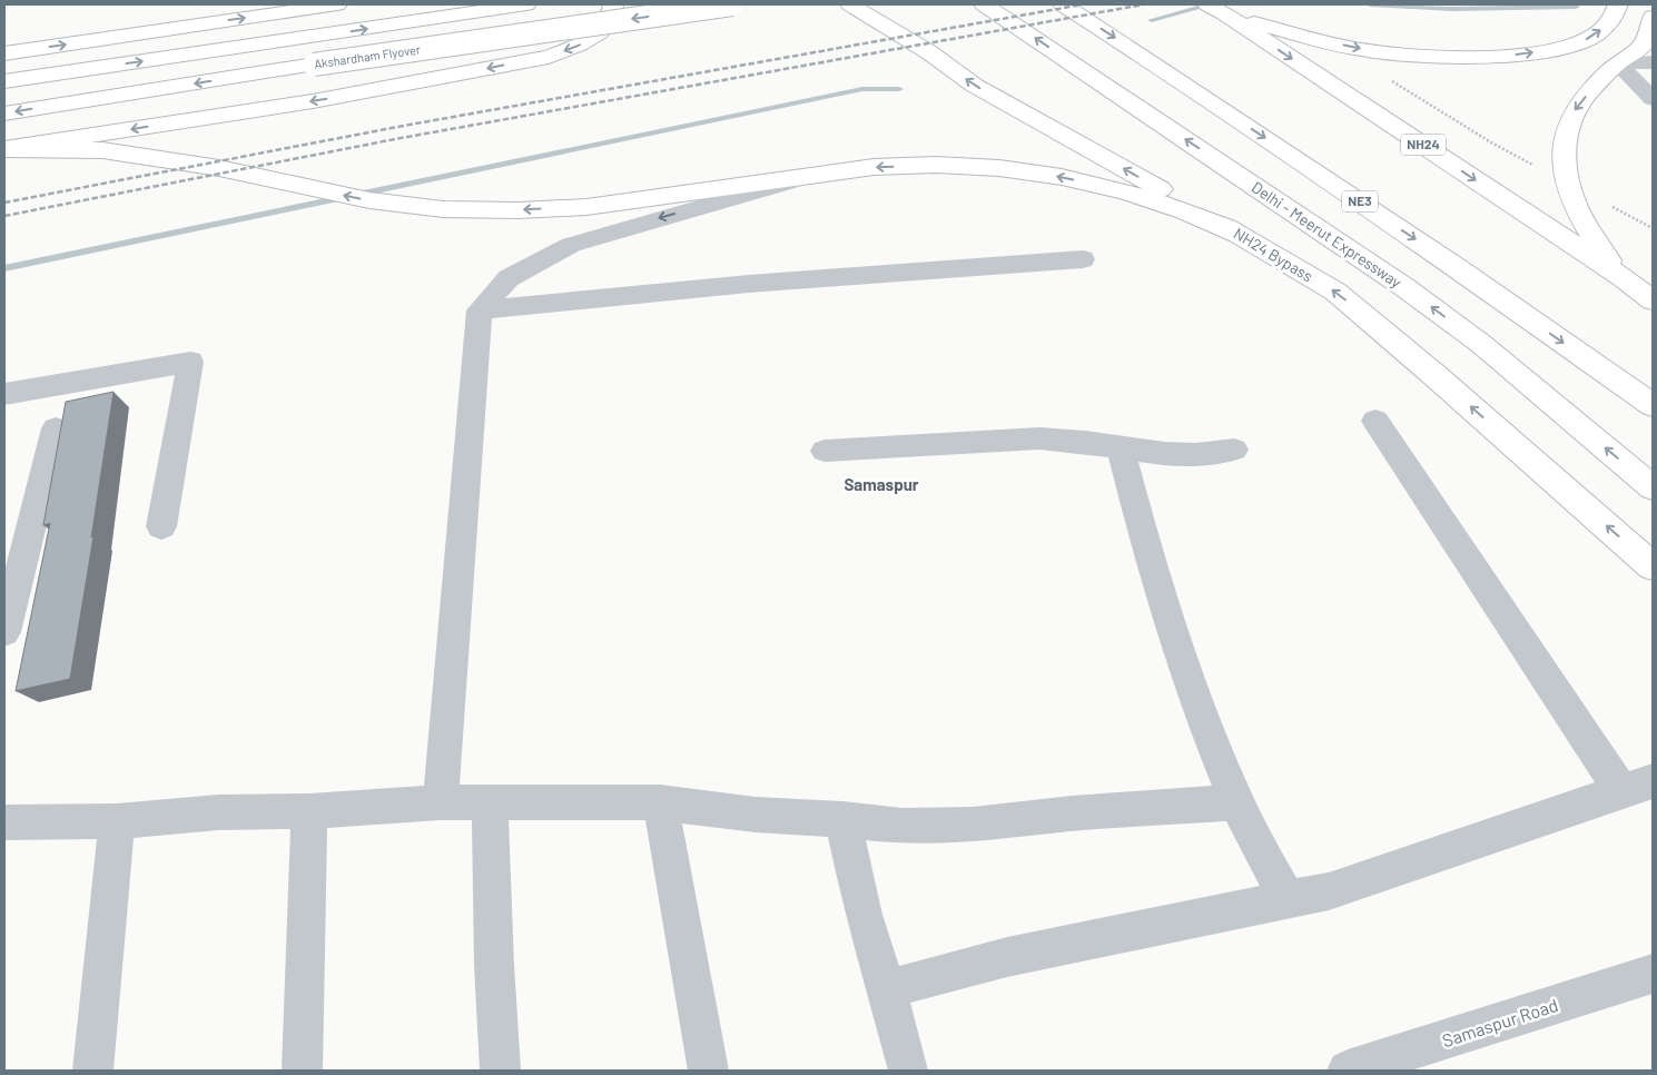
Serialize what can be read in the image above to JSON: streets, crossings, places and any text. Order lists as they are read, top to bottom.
{
  "streets": {
    "main road": [
      "Akshardham Flyover",
      "NH24",
      "NE3",
      "Delhi - Meerut Expressway",
      "NH24 Bypass"
    ],
    "street": ["Samaspur Road"]
  },
  "districts": ["Samaspur"]
}
